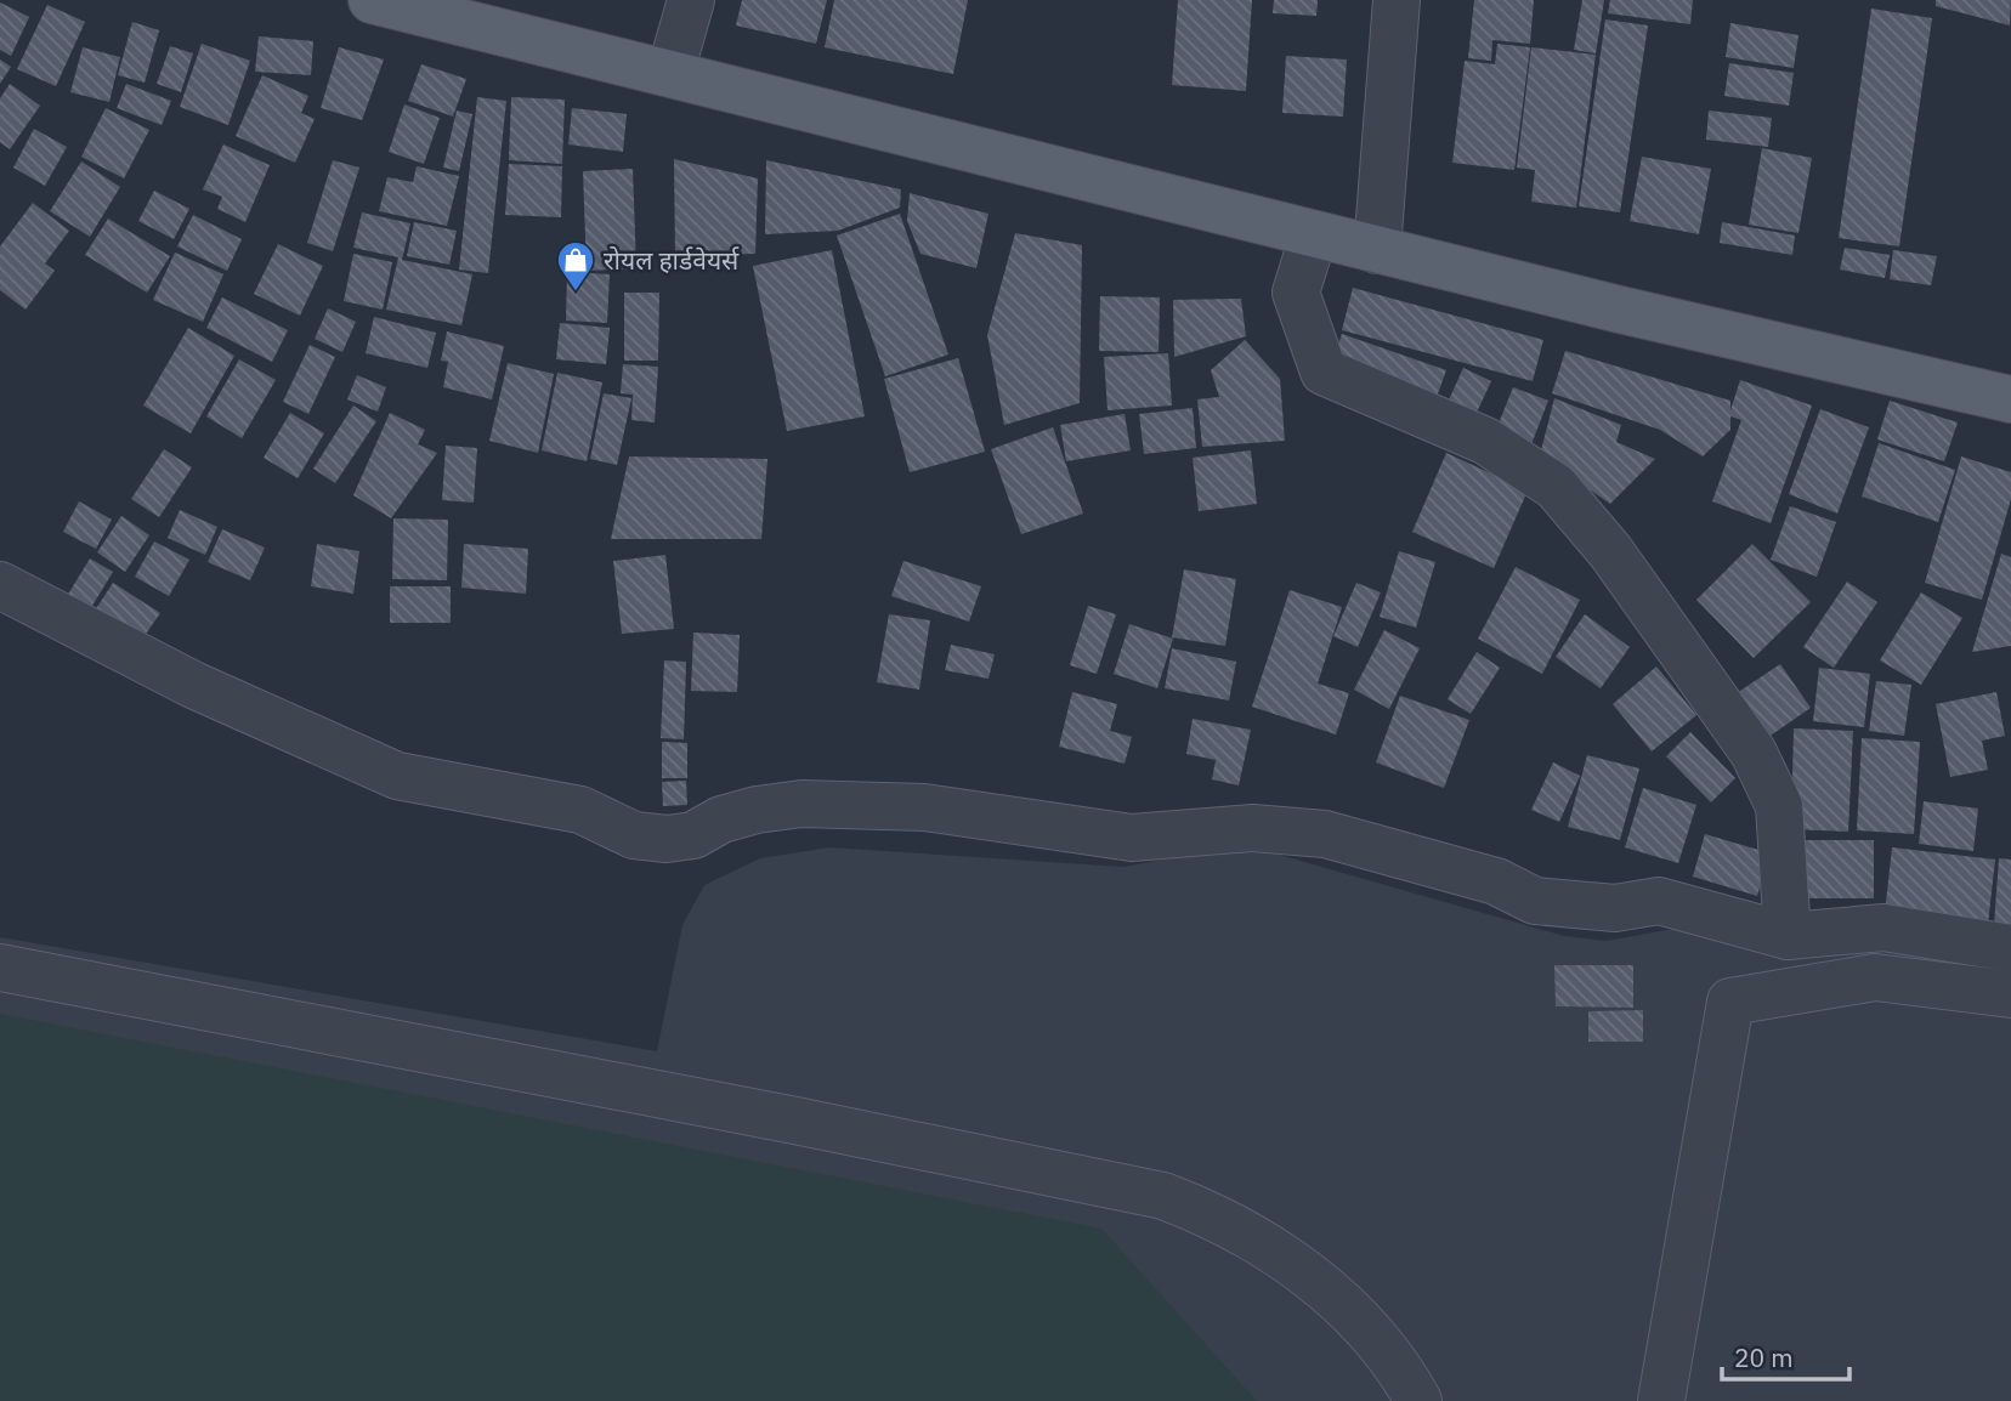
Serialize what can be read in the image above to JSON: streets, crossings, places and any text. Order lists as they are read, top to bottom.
{
  "places": {
    "shop": ["रोयल हार्डवेयर्स"]
  },
  "scale_bar": "20 m"
}
